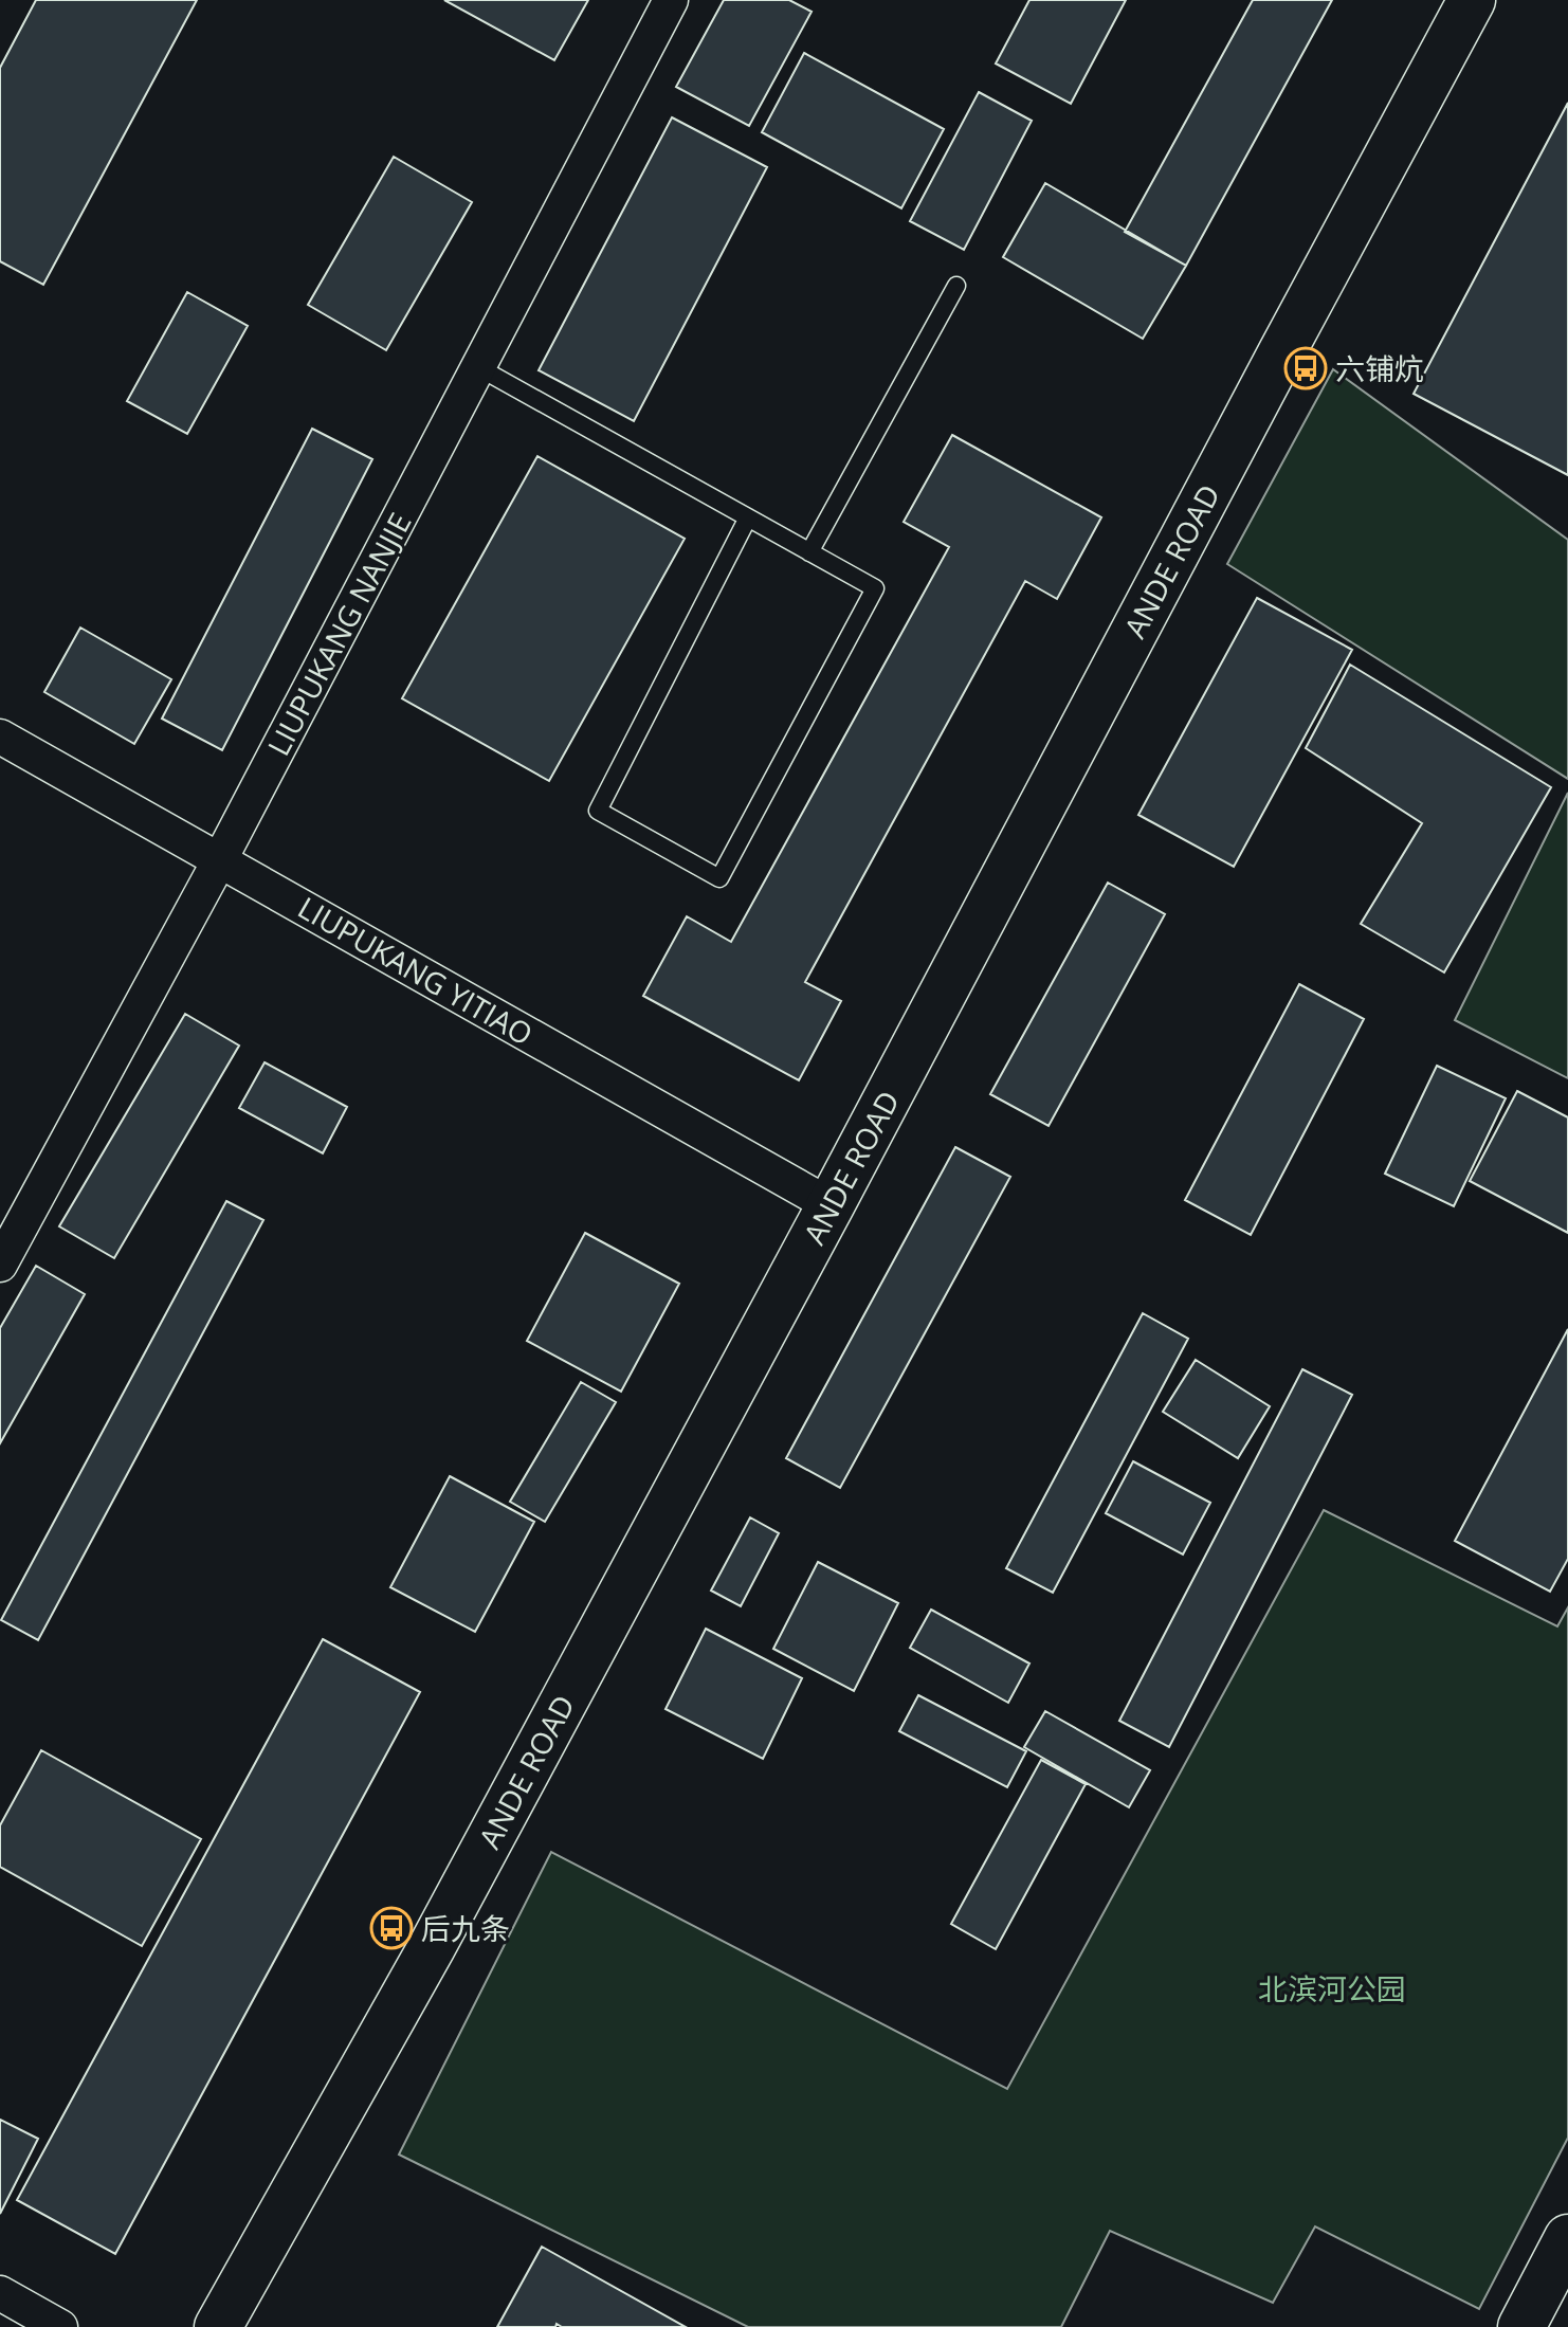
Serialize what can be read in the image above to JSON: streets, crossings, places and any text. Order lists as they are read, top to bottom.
{
  "streets": {
    "street": ["ANDE ROAD", "LIUPUKANG NANJIE", "LIUPUKANG YITIAO"]
  },
  "crossings": [
    ["ANDE ROAD", "LIUPUKANG YITIAO"],
    ["LIUPUKANG NANJIE", "LIUPUKANG YITIAO"]
  ],
  "parks": ["北滨河公园"],
  "places": {
    "bus stop": ["六铺炕", "后九条"]
  }
}
